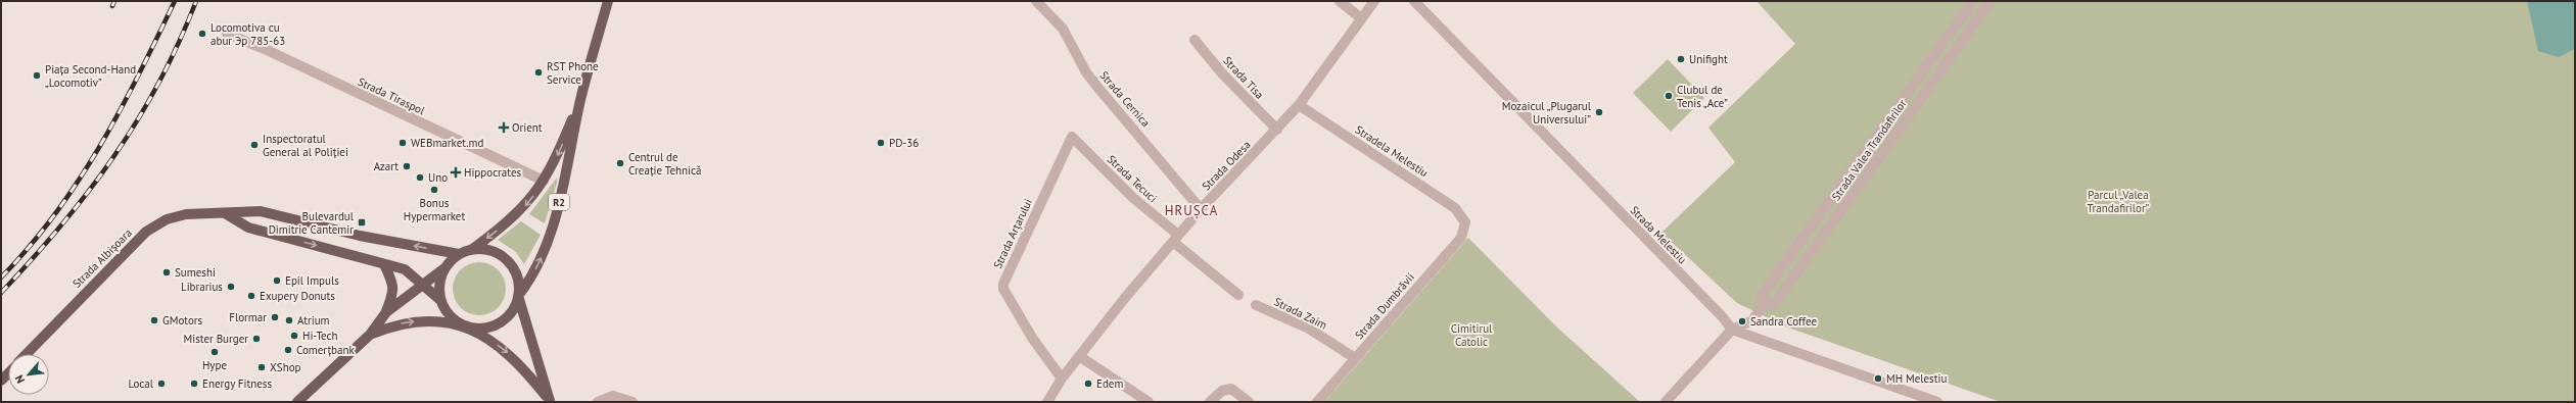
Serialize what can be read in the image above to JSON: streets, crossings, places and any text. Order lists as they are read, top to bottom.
{
  "streets": {
    "main road": ["R2", "Strada Albișoara"],
    "street": [
      "Strada Tisa",
      "Strada Tiraspol",
      "Strada Cernica",
      "Strada Valea Trandafirilor",
      "Stradela Melestiu",
      "Strada Odesa",
      "Strada Tecuci",
      "Strada Arțarului",
      "Strada Melestiu",
      "Strada Dumbrăvii",
      "Strada Zaim"
    ]
  },
  "crossings": [
    ["Strada Tisa", "Strada Odesa"],
    ["Strada Tiraspol", "R2"],
    ["Strada Cernica", "Strada Odesa"],
    ["Strada Valea Trandafirilor", "Strada Melestiu"],
    ["Stradela Melestiu", "Strada Odesa"],
    ["Stradela Melestiu", "Strada Dumbrăvii"],
    ["Strada Odesa", "Strada Tecuci"],
    ["Strada Odesa", "Strada Arțarului"],
    ["Strada Tecuci", "Strada Arțarului"],
    ["R2", "Strada Albișoara"],
    ["Strada Dumbrăvii", "Strada Zaim"]
  ],
  "districts": ["HRUȘCA"],
  "parks": ["Parcul „Valea Trandafirilor”", "Cimitirul Catolic"],
  "places": {
    "other": [
      "Locomotiva cu abur Эр 785-63",
      "Unifight",
      "RST Phone Service",
      "Piața Second-Hand „Locomotiv”",
      "Clubul de Tenis „Ace”",
      "Mozaicul „Plugarul Universului”",
      "WEBmarket.md",
      "PD-36",
      "Inspectoratul General al Poliției",
      "Centrul de Creație Tehnică",
      "Azart",
      "Uno",
      "Bonus Hypermarket",
      "Sumeshi",
      "Epil Impuls",
      "Librarius",
      "Exupery Donuts",
      "Flormar",
      "GMotors",
      "Atrium",
      "Sandra Coffee",
      "Hi-Tech",
      "Mister Burger",
      "Comerțbank",
      "Hype",
      "XShop",
      "MH Melestiu",
      "Local",
      "Energy Fitness",
      "Edem"
    ],
    "health": ["Orient", "Hippocrates"],
    "transit": ["Bulevardul Dimitrie Cantemir"]
  },
  "north": "bottom left"
}
